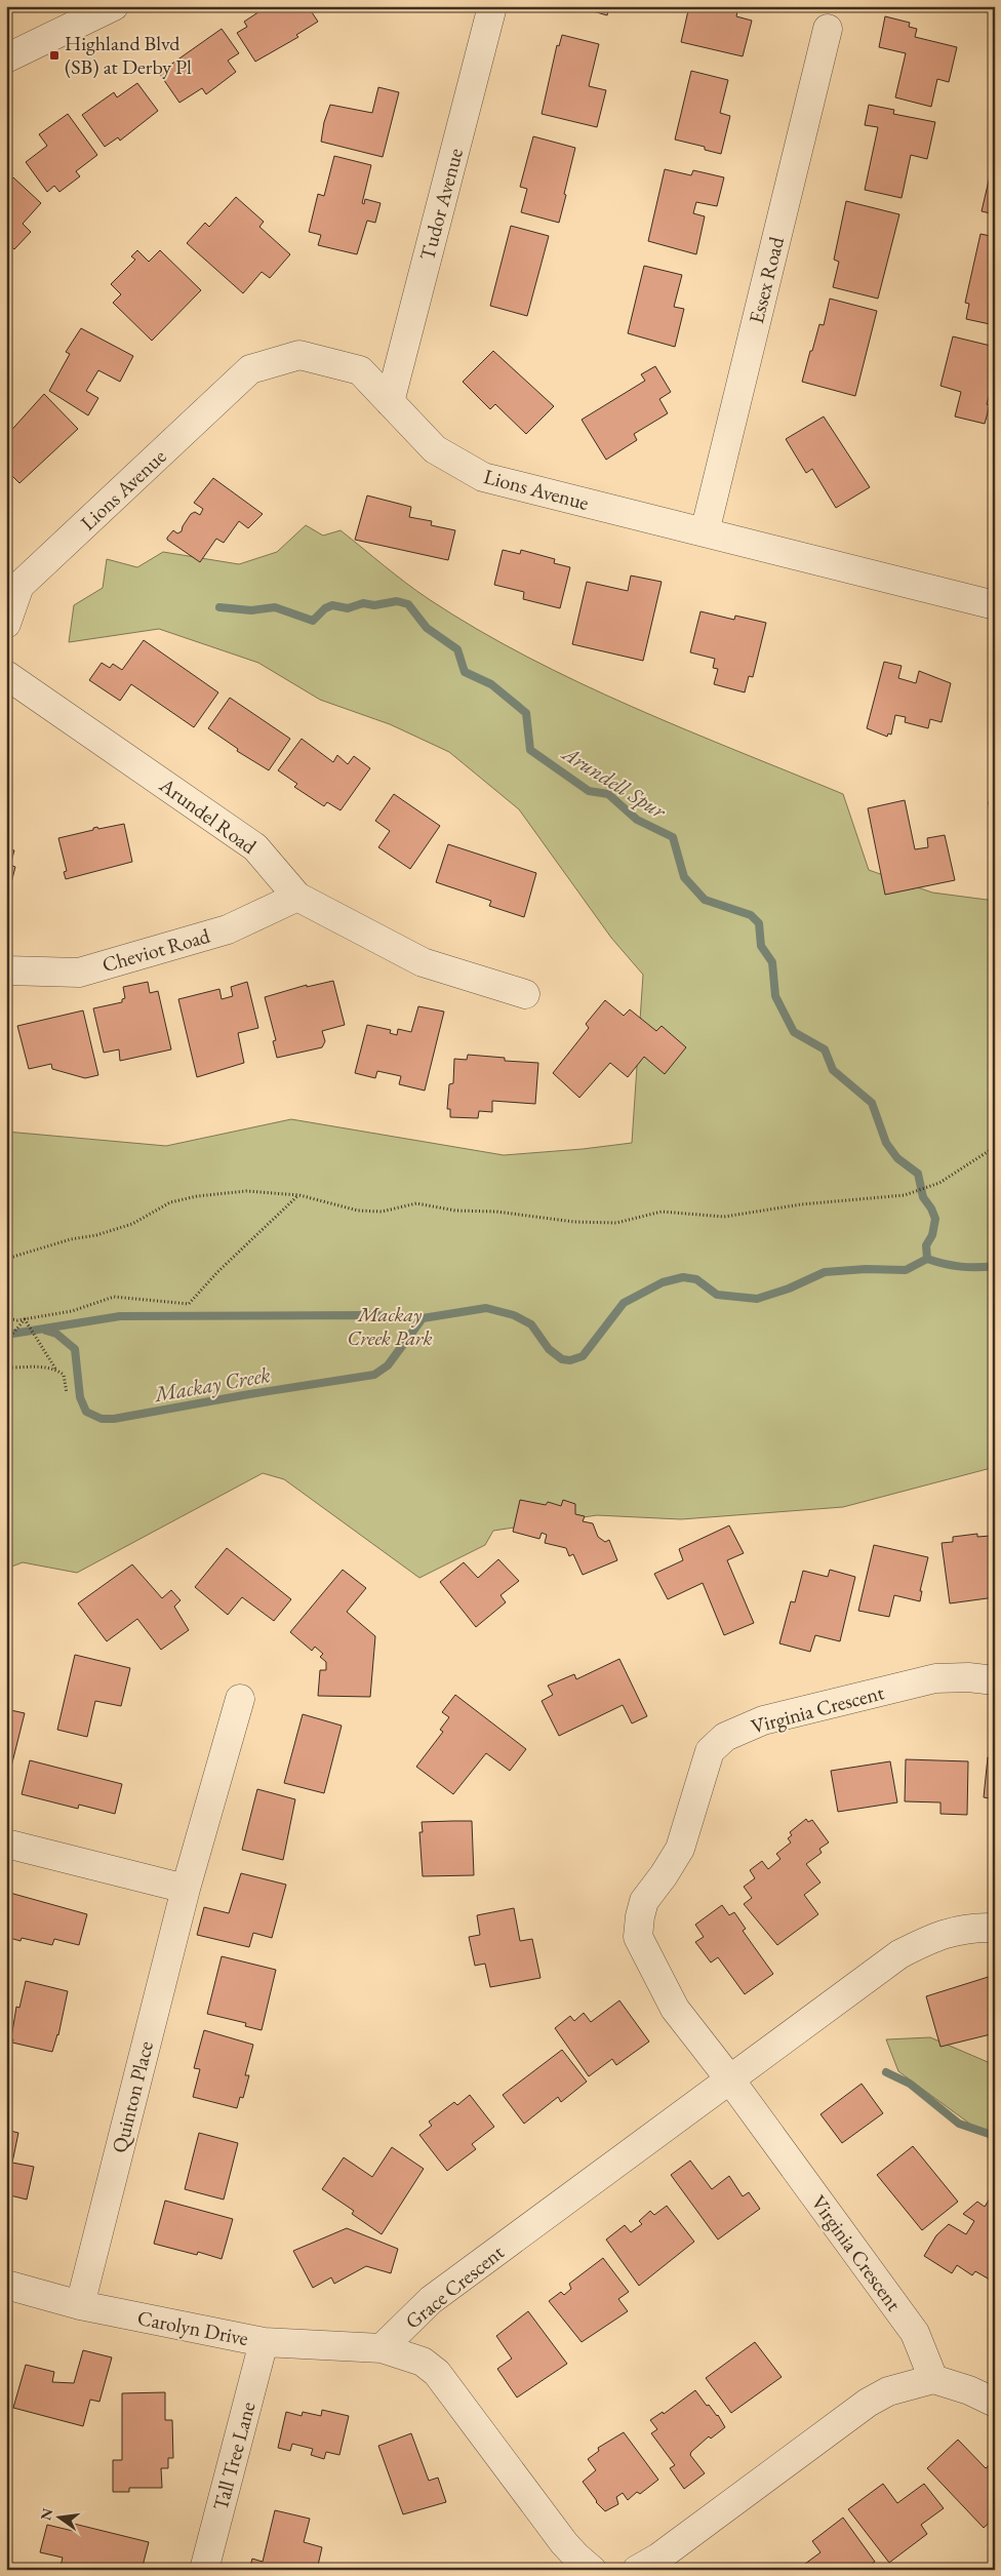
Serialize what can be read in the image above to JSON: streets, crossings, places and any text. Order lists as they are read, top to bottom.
{
  "streets": {
    "street": [
      "Tudor Avenue",
      "Essex Road",
      "Lions Avenue",
      "Arundel Road",
      "Cheviot Road",
      "Virginia Crescent",
      "Quinton Place",
      "Grace Crescent",
      "Carolyn Drive",
      "Tall Tree Lane"
    ]
  },
  "crossings": [
    ["Tudor Avenue", "Lions Avenue"],
    ["Essex Road", "Lions Avenue"],
    ["Arundel Road", "Cheviot Road"],
    ["Virginia Crescent", "Grace Crescent"],
    ["Quinton Place", "Carolyn Drive"],
    ["Grace Crescent", "Carolyn Drive"],
    ["Carolyn Drive", "Tall Tree Lane"]
  ],
  "water": ["Arundell Spur", "Mackay Creek"],
  "parks": ["Mackay Creek Park"],
  "places": {
    "transit": ["Highland Blvd (SB) at Derby Pl"]
  },
  "north": "left"
}
